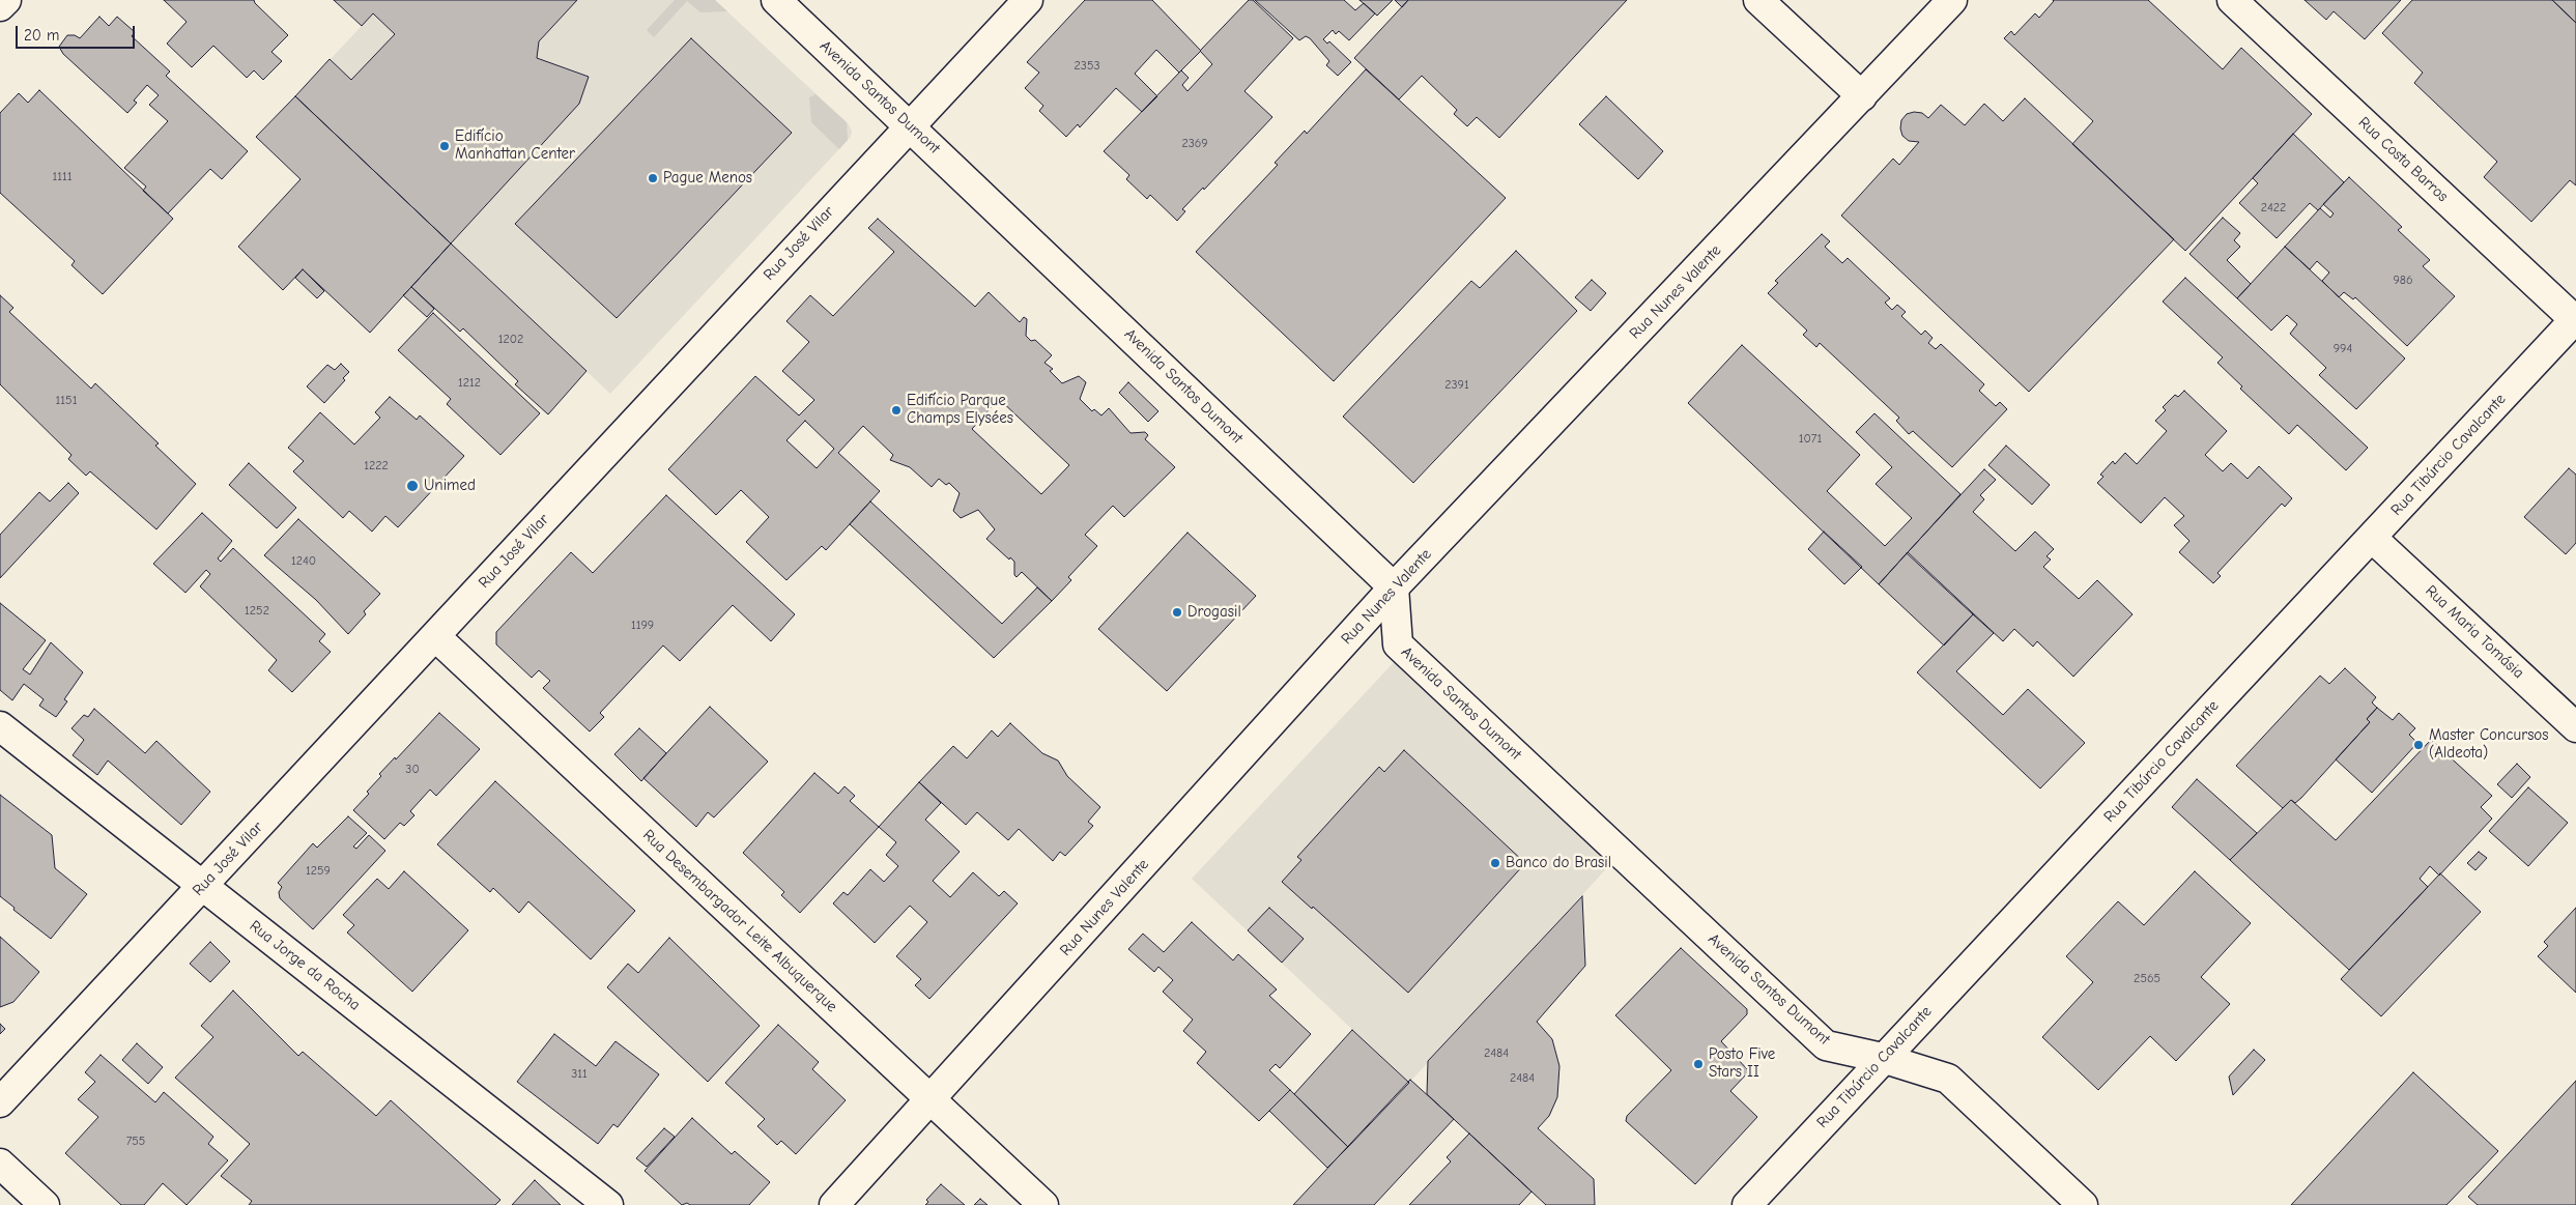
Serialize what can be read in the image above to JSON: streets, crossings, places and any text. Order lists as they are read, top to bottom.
{
  "streets": {
    "street": [
      "Avenida Santos Dumont",
      "Rua Costa Barros",
      "Rua José Vilar",
      "Rua Nunes Valente",
      "Rua Tibúrcio Cavalcante",
      "Rua Maria Tomásia",
      "Rua Desembargador Leite Albuquerque",
      "Rua Jorge da Rocha"
    ]
  },
  "crossings": [
    ["Avenida Santos Dumont", "Rua José Vilar"],
    ["Avenida Santos Dumont", "Rua Nunes Valente"],
    ["Avenida Santos Dumont", "Rua Tibúrcio Cavalcante"],
    ["Rua Costa Barros", "Rua Tibúrcio Cavalcante"],
    ["Rua José Vilar", "Rua Desembargador Leite Albuquerque"],
    ["Rua José Vilar", "Rua Jorge da Rocha"],
    ["Rua Nunes Valente", "Rua Desembargador Leite Albuquerque"],
    ["Rua Tibúrcio Cavalcante", "Rua Maria Tomásia"]
  ],
  "places": [
    "Edifício Manhattan Center",
    "Pague Menos",
    "Edifício Parque Champs Elysées",
    "Unimed",
    "Drogasil",
    "Master Concursos (Aldeota)",
    "Banco do Brasil",
    "Posto Five Stars II"
  ],
  "house_numbers": [
    "2353",
    "2369",
    "1111",
    "2422",
    "986",
    "1202",
    "994",
    "1212",
    "2391",
    "1151",
    "1071",
    "1222",
    "1240",
    "1252",
    "1199",
    "30",
    "1259",
    "2565",
    "2484",
    "311",
    "2484",
    "755"
  ],
  "scale_bar": "20 m"
}
